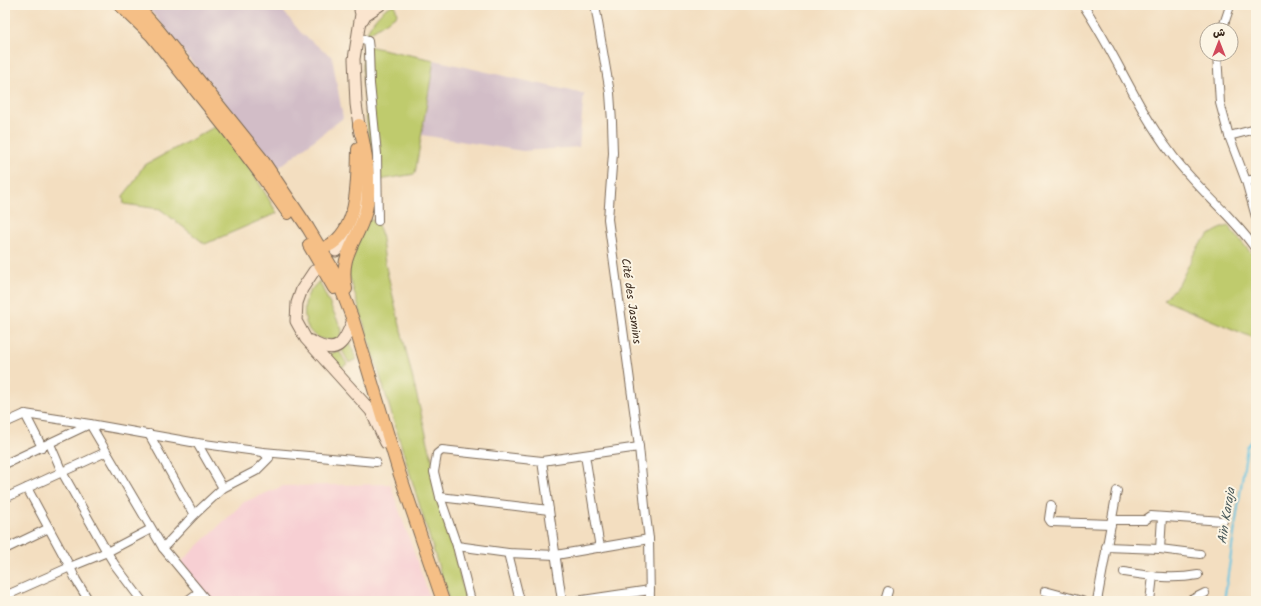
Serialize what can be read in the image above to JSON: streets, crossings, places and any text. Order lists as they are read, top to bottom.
{
  "streets": {
    "street": ["Cité des Jasmins"]
  },
  "water": ["Aïn Karaja"],
  "north": "top"
}
